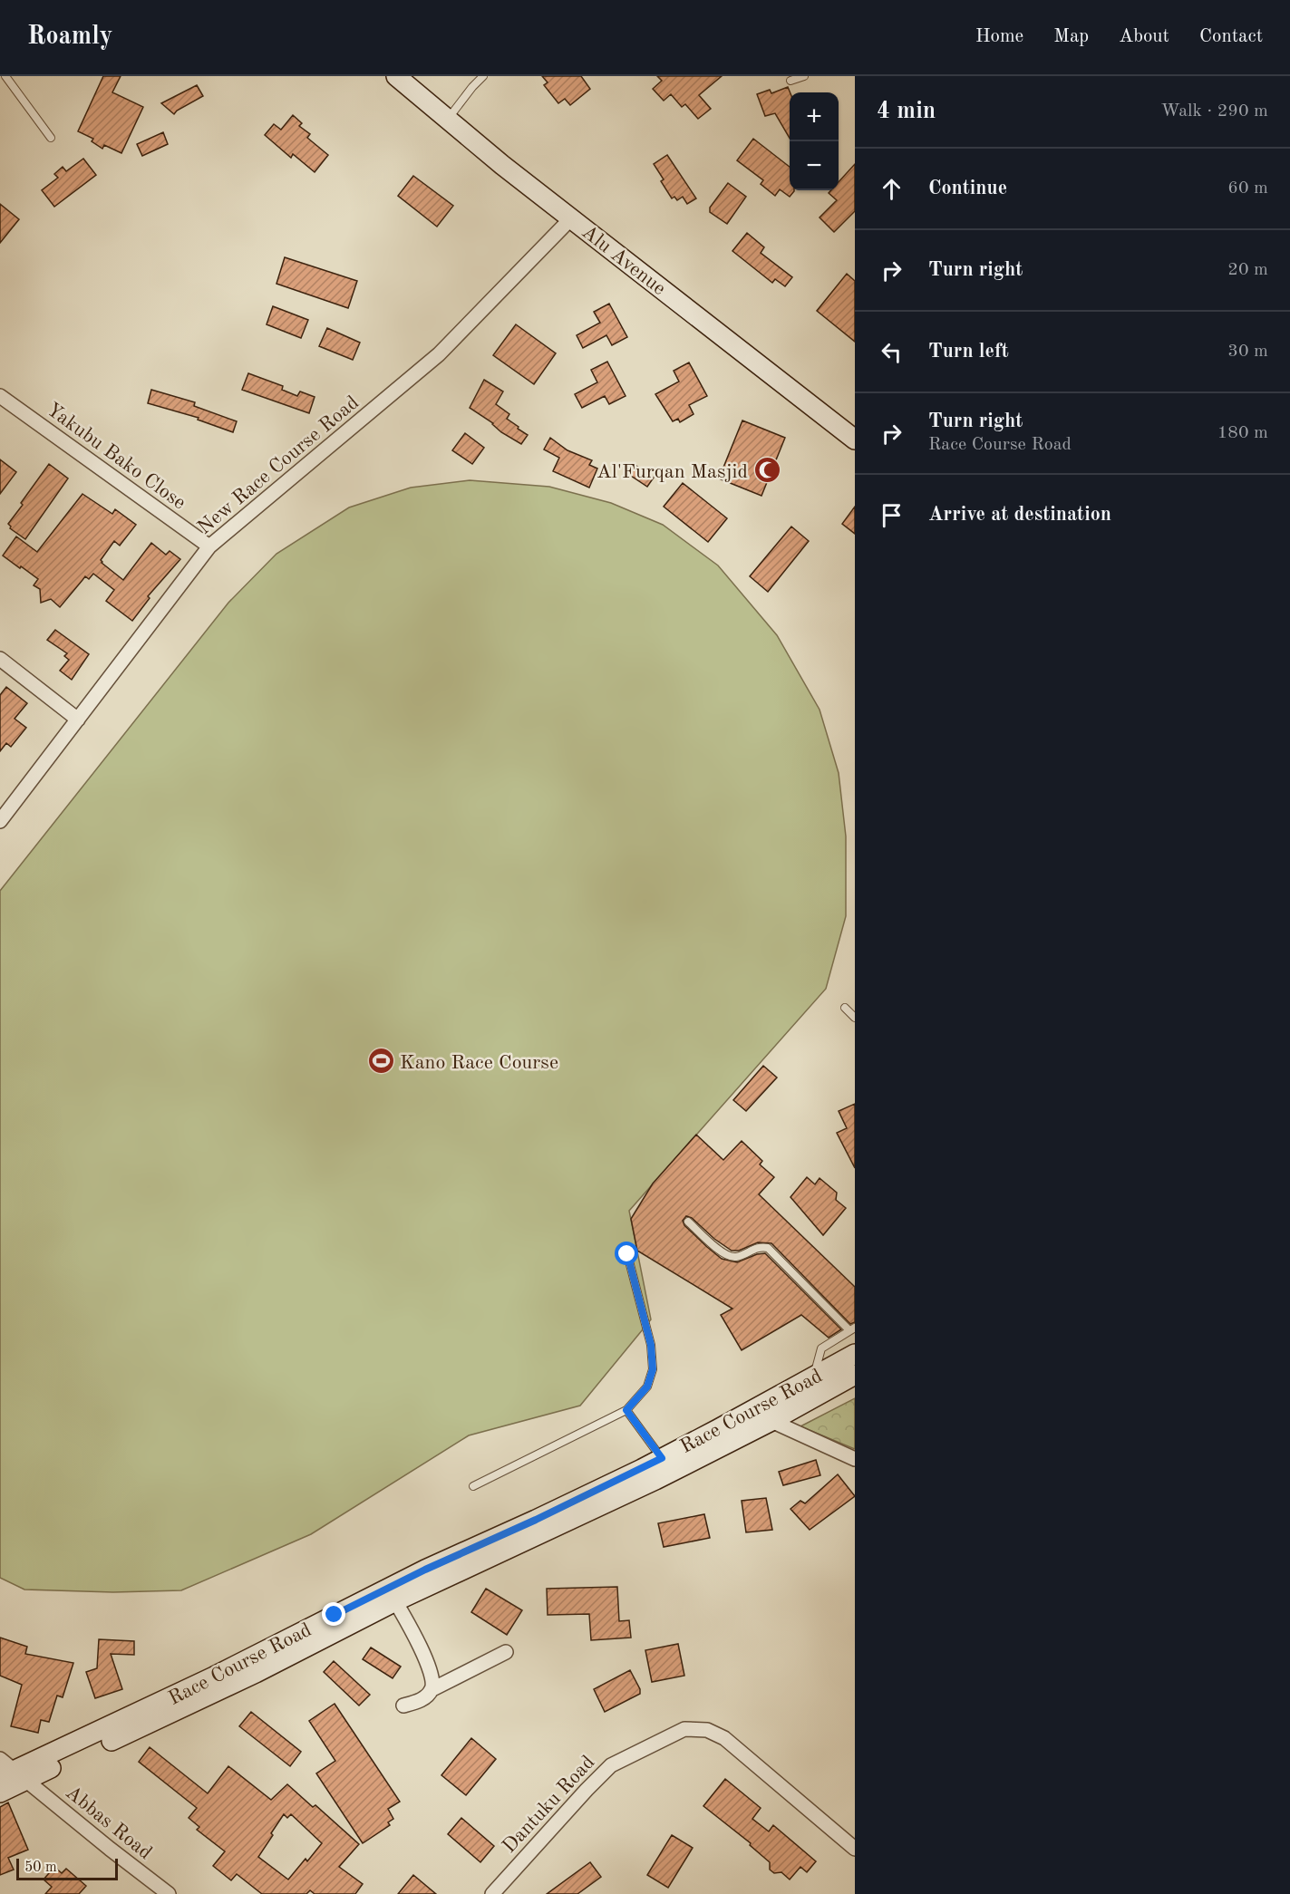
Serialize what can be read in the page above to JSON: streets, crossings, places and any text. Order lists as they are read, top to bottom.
{
  "streets": {
    "street": [
      "Alu Avenue",
      "Yakubu Bako Close",
      "New Race Course Road",
      "Race Course Road",
      "Dantuku Road",
      "Abbas Road"
    ]
  },
  "crossings": [
    ["Alu Avenue", "New Race Course Road"],
    ["Yakubu Bako Close", "New Race Course Road"],
    ["Race Course Road", "Abbas Road"]
  ],
  "places": {
    "mosque": ["Al'Furqan Masjid"],
    "sports": ["Kano Race Course"]
  },
  "scale_bar": "50 m",
  "page": {
    "header": "Roamly",
    "nav": [
      "Home",
      "Map",
      "About",
      "Contact"
    ],
    "heading": ["4 min", "Walk · 290 m"],
    "map_buttons": ["+", "−"],
    "list": [
      ["Continue", "60 m"],
      ["Turn right", "20 m"],
      ["Turn left", "30 m"],
      ["Turn right", "Race Course Road", "180 m"],
      "Arrive at destination"
    ],
    "scale": "50 m"
  }
}
